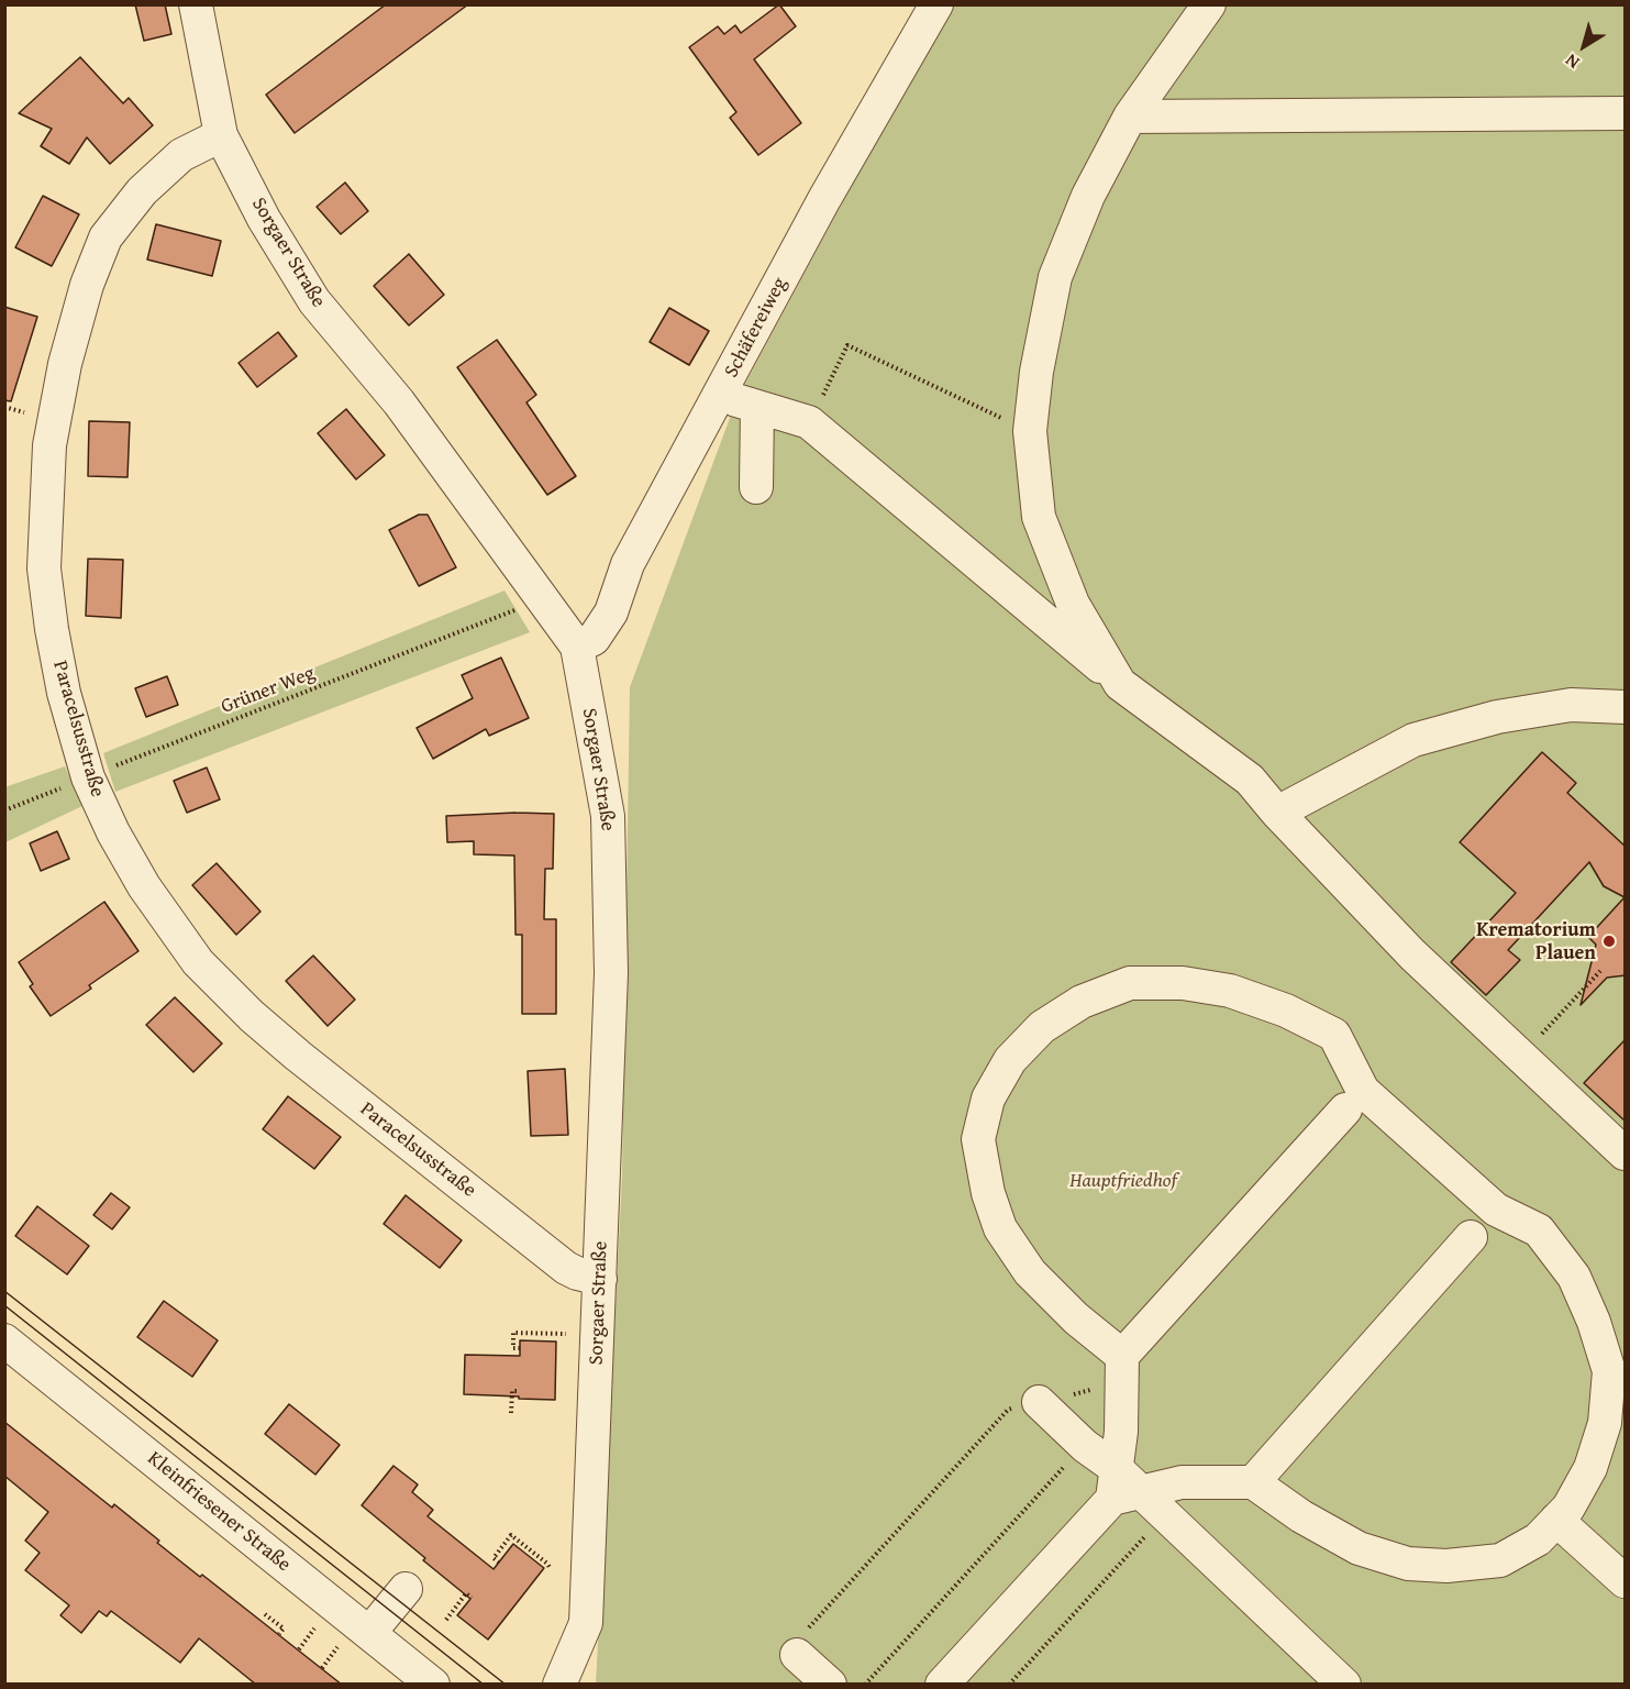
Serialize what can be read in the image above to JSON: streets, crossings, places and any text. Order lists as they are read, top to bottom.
{
  "streets": {
    "street": [
      "Sorgaer Straße",
      "Schäfereiweg",
      "Paracelsusstraße",
      "Kleinfriesener Straße"
    ],
    "path": ["Grüner Weg"]
  },
  "crossings": [
    ["Sorgaer Straße", "Schäfereiweg"],
    ["Sorgaer Straße", "Grüner Weg"],
    ["Sorgaer Straße", "Paracelsusstraße"],
    ["Grüner Weg", "Paracelsusstraße"]
  ],
  "parks": ["Hauptfriedhof"],
  "places": ["Krematorium Plauen"],
  "north": "bottom left"
}
